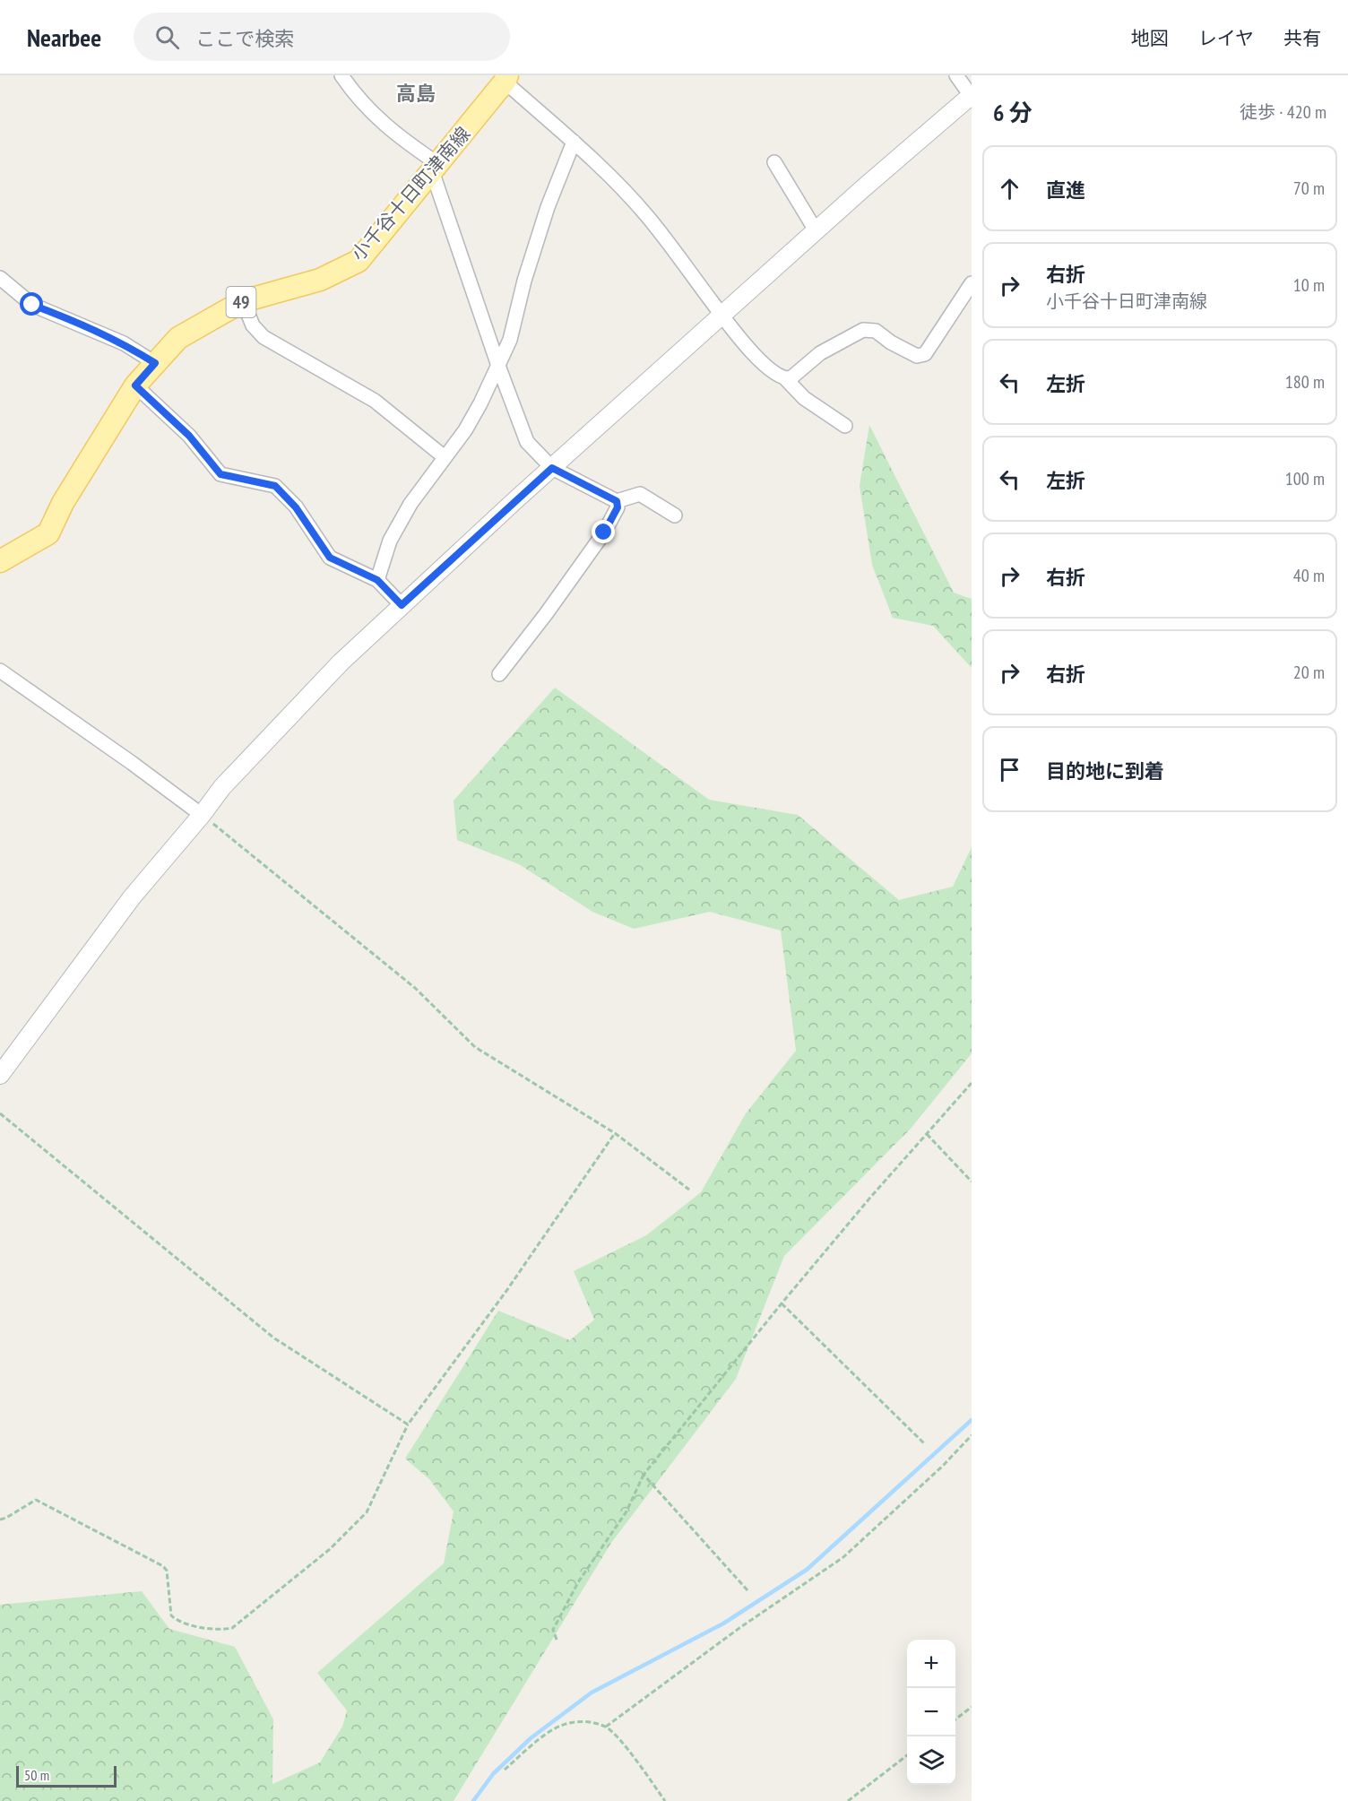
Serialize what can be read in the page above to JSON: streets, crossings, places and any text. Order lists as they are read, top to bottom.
{
  "streets": {
    "main road": ["小千谷十日町津南線", "49"]
  },
  "districts": ["高島"],
  "scale_bar": "50 m",
  "page": {
    "header": "Nearbee",
    "search": "ここで検索",
    "nav": ["地図", "レイヤ", "共有"],
    "heading": ["6 分", "徒歩 · 420 m"],
    "list": [
      ["直進", "70 m"],
      ["右折", "小千谷十日町津南線", "10 m"],
      ["左折", "180 m"],
      ["左折", "100 m"],
      ["右折", "40 m"],
      ["右折", "20 m"],
      "目的地に到着"
    ],
    "map_buttons": ["+", "−"],
    "scale": "50 m"
  }
}
